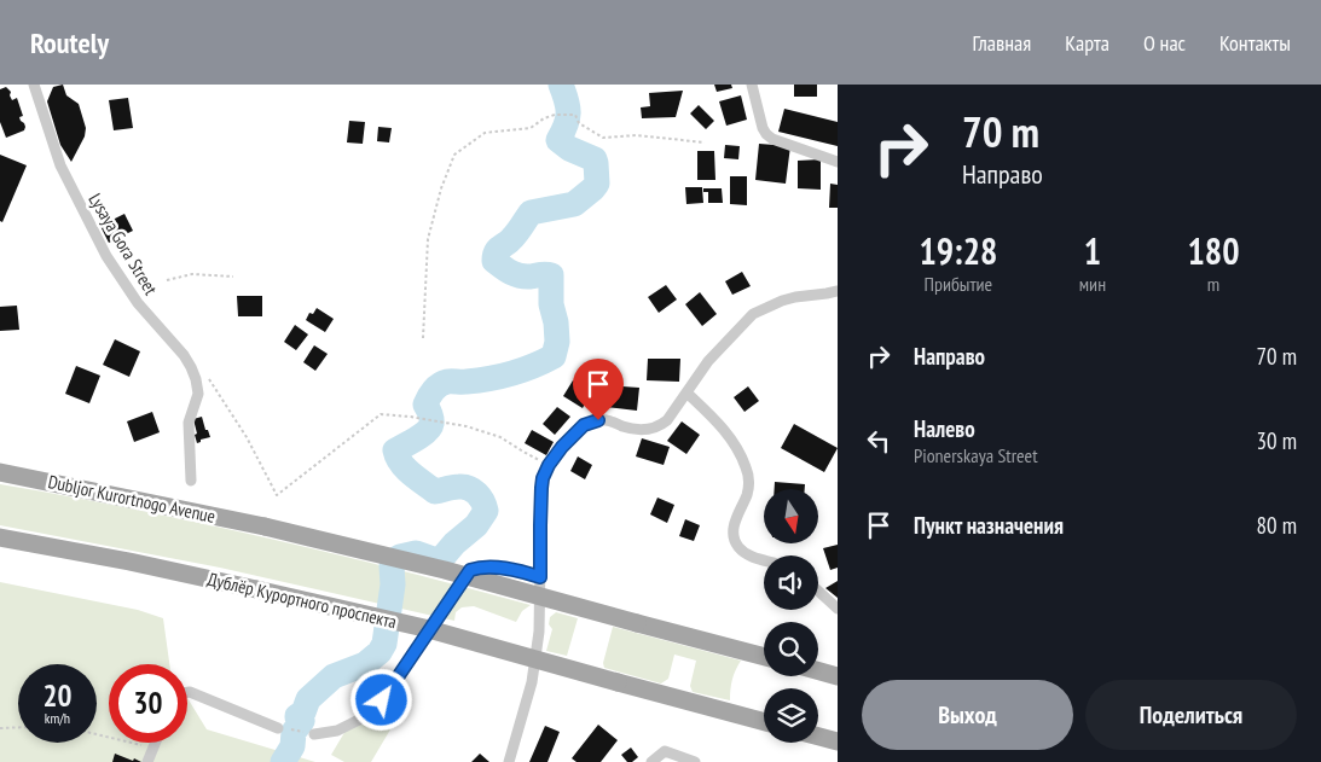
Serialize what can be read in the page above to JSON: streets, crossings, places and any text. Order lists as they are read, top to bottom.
{
  "streets": {
    "main road": ["Dubljor Kurortnogo Avenue", "Дублёр Курортного проспекта"],
    "street": ["Lysaya Gora Street"]
  },
  "north": "bottom",
  "page": {
    "header": "Routely",
    "nav": [
      "Главная",
      "Карта",
      "О нас",
      "Контакты"
    ],
    "turn": ["70 m", "Направо"],
    "eta": [
      "19:28",
      "Прибытие",
      "1",
      "мин",
      "180",
      "m"
    ],
    "list": [
      {
        "name": "Направо",
        "value": "70 m"
      },
      {
        "name": "Налево",
        "note": "Pionerskaya Street",
        "value": "30 m"
      },
      {
        "name": "Пункт назначения",
        "value": "80 m"
      }
    ],
    "speed": "20 km/h",
    "limit": "30",
    "buttons": ["Выход", "Поделиться"]
  }
}
